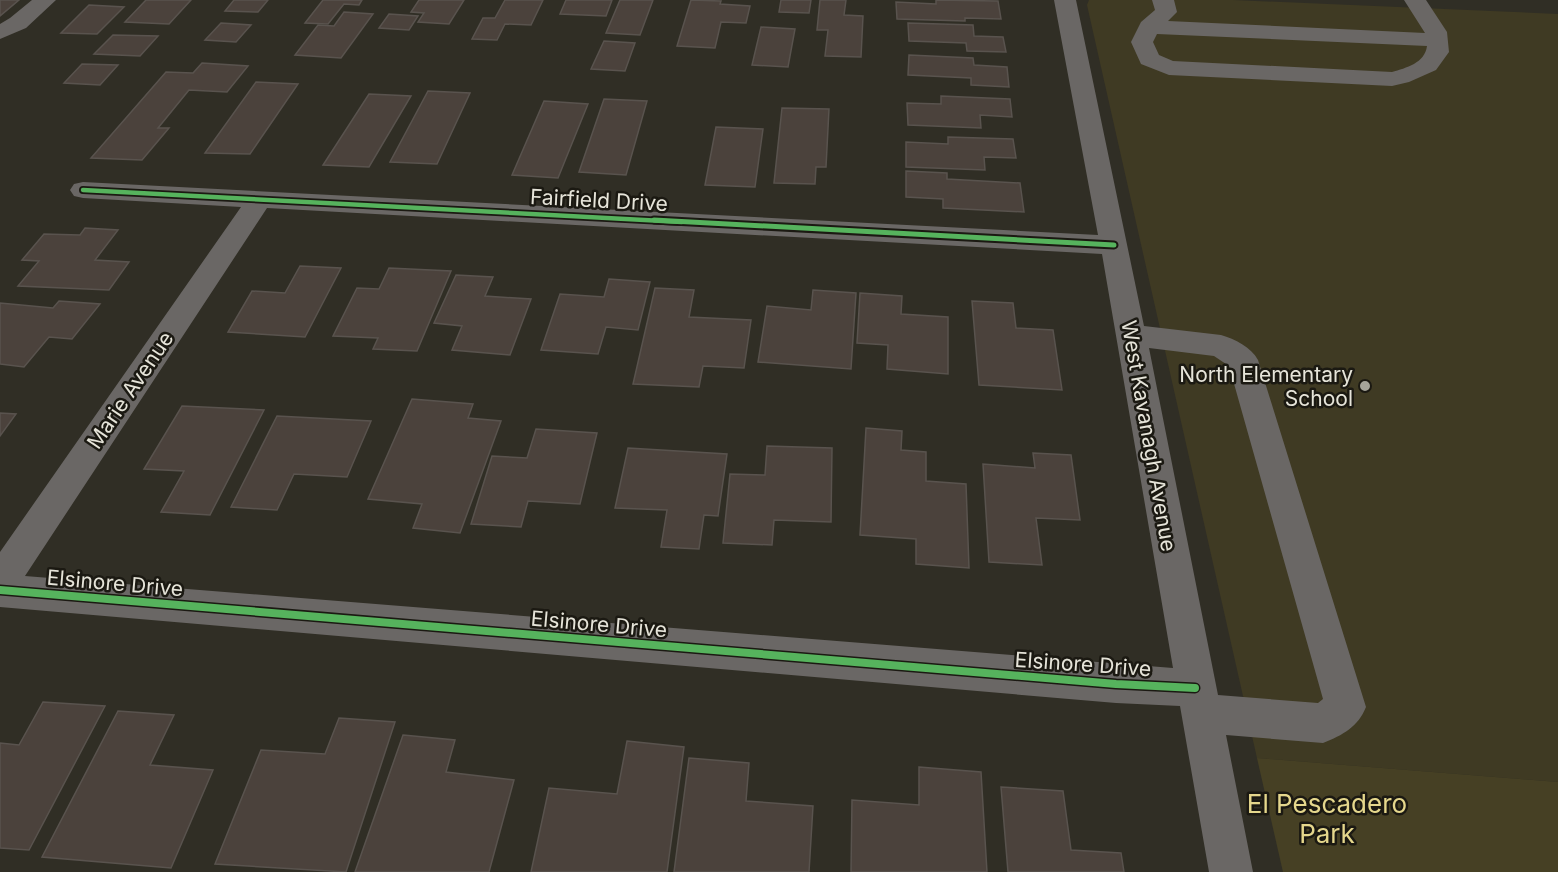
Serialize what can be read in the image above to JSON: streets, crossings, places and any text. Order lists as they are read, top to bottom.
{
  "streets": {
    "street": [
      "Fairfield Drive",
      "Marie Avenue",
      "West Kavanagh Avenue",
      "Elsinore Drive"
    ]
  },
  "crossings": [
    ["Fairfield Drive", "Marie Avenue"],
    ["Fairfield Drive", "West Kavanagh Avenue"],
    ["West Kavanagh Avenue", "Elsinore Drive"]
  ],
  "parks": ["El Pescadero Park"],
  "places": ["North Elementary School"]
}
